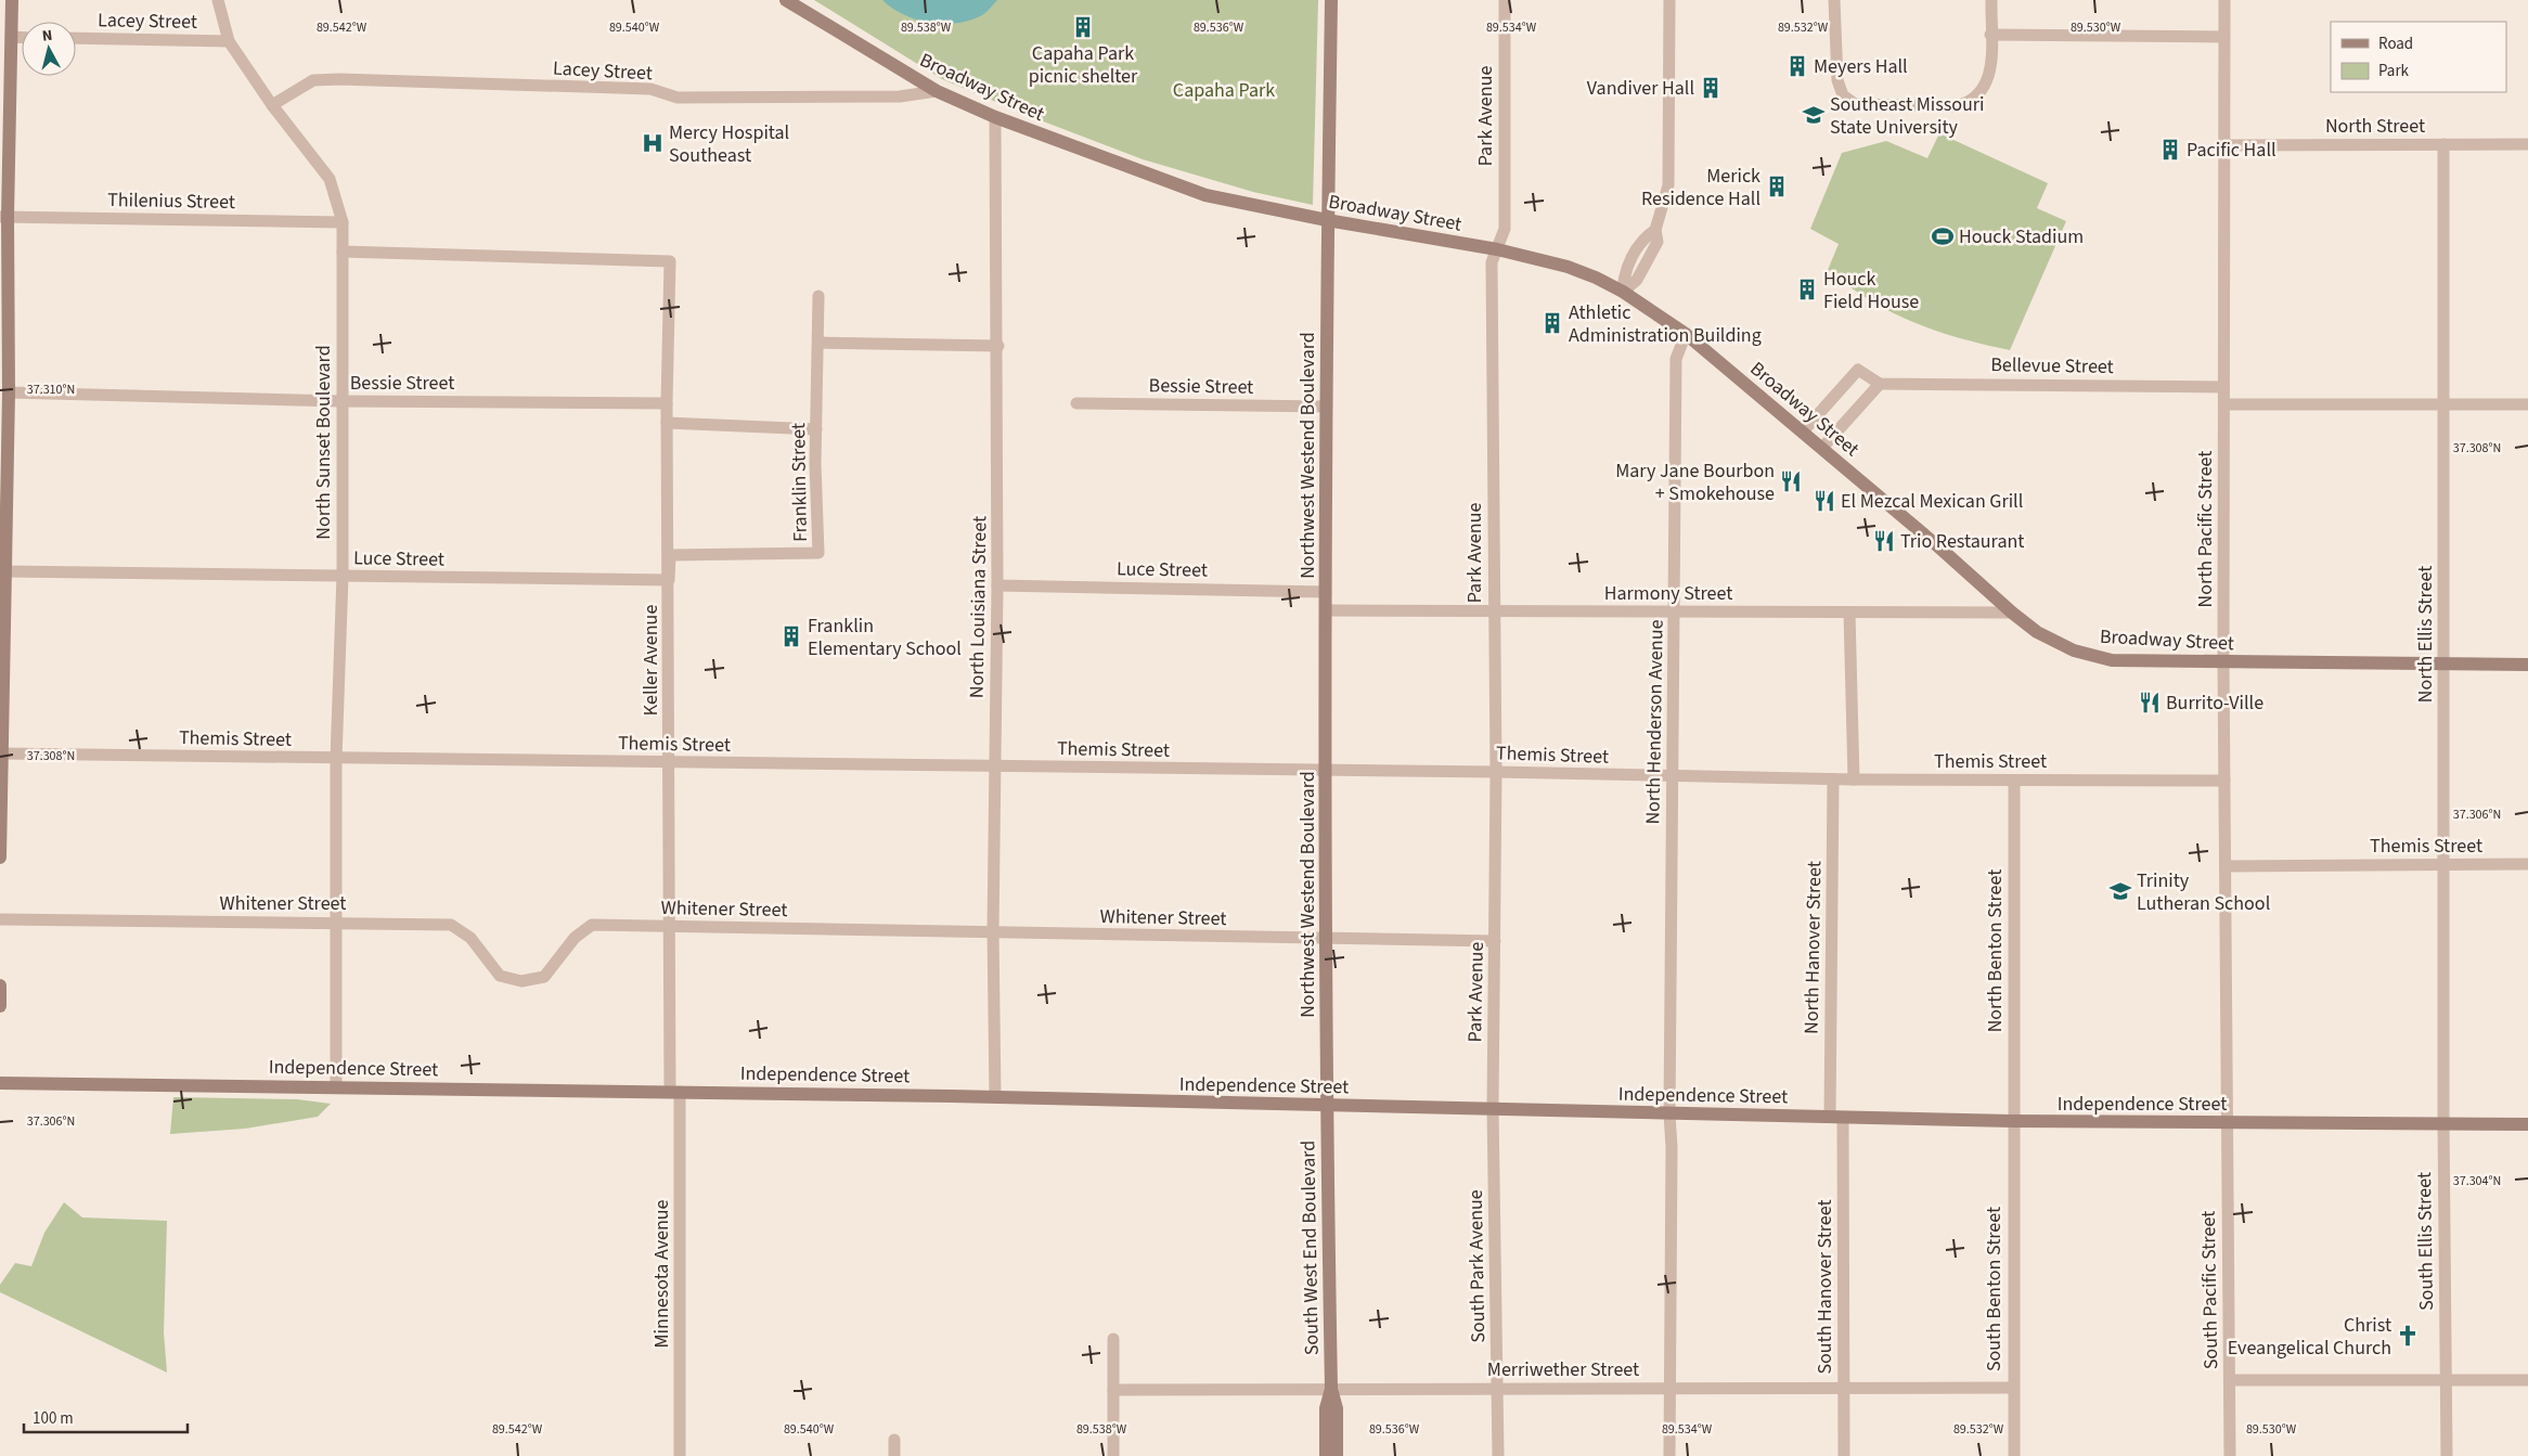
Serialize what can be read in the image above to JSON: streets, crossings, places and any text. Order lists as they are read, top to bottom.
{
  "streets": {
    "street": [
      "Lacey Street",
      "Broadway Street",
      "Park Avenue",
      "North Street",
      "Thilenius Street",
      "Bellevue Street",
      "Bessie Street",
      "North Sunset Boulevard",
      "Northwest Westend Boulevard",
      "Franklin Street",
      "North Pacific Street",
      "Luce Street",
      "Harmony Street",
      "North Louisiana Street",
      "North Ellis Street",
      "Keller Avenue",
      "North Henderson Avenue",
      "Themis Street",
      "Whitener Street",
      "North Hanover Street",
      "North Benton Street",
      "Independence Street",
      "South Ellis Street",
      "South West End Boulevard",
      "South Park Avenue",
      "Minnesota Avenue",
      "South Hanover Street",
      "South Benton Street",
      "South Pacific Street",
      "Merriwether Street"
    ]
  },
  "crossings": [
    ["Lacey Street", "Broadway Street"],
    ["Lacey Street", "North Sunset Boulevard"],
    ["Broadway Street", "Park Avenue"],
    ["Broadway Street", "Northwest Westend Boulevard"],
    ["Broadway Street", "North Pacific Street"],
    ["Broadway Street", "Harmony Street"],
    ["Broadway Street", "North Louisiana Street"],
    ["Broadway Street", "North Ellis Street"],
    ["Broadway Street", "North Henderson Avenue"],
    ["Park Avenue", "Harmony Street"],
    ["Park Avenue", "Themis Street"],
    ["Park Avenue", "Whitener Street"],
    ["Park Avenue", "Independence Street"],
    ["Park Avenue", "South Park Avenue"],
    ["North Street", "North Pacific Street"],
    ["North Street", "North Ellis Street"],
    ["Thilenius Street", "North Sunset Boulevard"],
    ["Bellevue Street", "North Pacific Street"],
    ["Bessie Street", "North Sunset Boulevard"],
    ["Bessie Street", "Northwest Westend Boulevard"],
    ["Bessie Street", "Keller Avenue"],
    ["North Sunset Boulevard", "Luce Street"],
    ["North Sunset Boulevard", "Keller Avenue"],
    ["North Sunset Boulevard", "Themis Street"],
    ["North Sunset Boulevard", "Whitener Street"],
    ["North Sunset Boulevard", "Independence Street"],
    ["Northwest Westend Boulevard", "Luce Street"],
    ["Northwest Westend Boulevard", "Harmony Street"],
    ["Northwest Westend Boulevard", "Themis Street"],
    ["Northwest Westend Boulevard", "Whitener Street"],
    ["Northwest Westend Boulevard", "Independence Street"],
    ["Northwest Westend Boulevard", "South West End Boulevard"],
    ["Franklin Street", "Luce Street"],
    ["Franklin Street", "Keller Avenue"],
    ["North Pacific Street", "Themis Street"],
    ["North Pacific Street", "Independence Street"],
    ["North Pacific Street", "South Pacific Street"],
    ["Luce Street", "North Louisiana Street"],
    ["Luce Street", "Keller Avenue"],
    ["Harmony Street", "North Henderson Avenue"],
    ["North Louisiana Street", "Themis Street"],
    ["North Louisiana Street", "Whitener Street"],
    ["North Louisiana Street", "Independence Street"],
    ["North Ellis Street", "Themis Street"],
    ["North Ellis Street", "Independence Street"],
    ["North Ellis Street", "South Ellis Street"],
    ["Keller Avenue", "Themis Street"],
    ["Keller Avenue", "Whitener Street"],
    ["Keller Avenue", "Independence Street"],
    ["Keller Avenue", "Minnesota Avenue"],
    ["North Henderson Avenue", "Themis Street"],
    ["North Henderson Avenue", "Independence Street"],
    ["North Henderson Avenue", "Merriwether Street"],
    ["Themis Street", "North Hanover Street"],
    ["Themis Street", "North Benton Street"],
    ["North Hanover Street", "Independence Street"],
    ["North Hanover Street", "South Hanover Street"],
    ["North Benton Street", "Independence Street"],
    ["North Benton Street", "South Benton Street"],
    ["Independence Street", "South Ellis Street"],
    ["Independence Street", "South West End Boulevard"],
    ["Independence Street", "South Park Avenue"],
    ["Independence Street", "Minnesota Avenue"],
    ["Independence Street", "South Hanover Street"],
    ["Independence Street", "South Benton Street"],
    ["Independence Street", "South Pacific Street"],
    ["South West End Boulevard", "Merriwether Street"],
    ["South Park Avenue", "Merriwether Street"],
    ["South Hanover Street", "Merriwether Street"],
    ["South Benton Street", "Merriwether Street"]
  ],
  "parks": ["Capaha Park"],
  "places": {
    "building": [
      "Capaha Park picnic shelter",
      "Meyers Hall",
      "Vandiver Hall",
      "Pacific Hall",
      "Merick Residence Hall",
      "Houck Field House",
      "Athletic Administration Building",
      "Franklin Elementary School"
    ],
    "school or university": ["Southeast Missouri State University", "Trinity Lutheran School"],
    "hospital": ["Mercy Hospital Southeast"],
    "sports": ["Houck Stadium"],
    "restaurant": [
      "Mary Jane Bourbon + Smokehouse",
      "El Mezcal Mexican Grill",
      "Trio Restaurant",
      "Burrito-Ville"
    ],
    "church": ["Christ Eveangelical Church"]
  },
  "legend": ["Road", "Park"],
  "scale_bar": "100 m",
  "north": "top",
  "coordinates": [
    "89.542°W",
    "89.540°W",
    "89.538°W",
    "89.536°W",
    "89.534°W",
    "89.532°W",
    "89.530°W",
    "37.310°N",
    "37.308°N",
    "37.306°N",
    "37.304°N"
  ]
}
